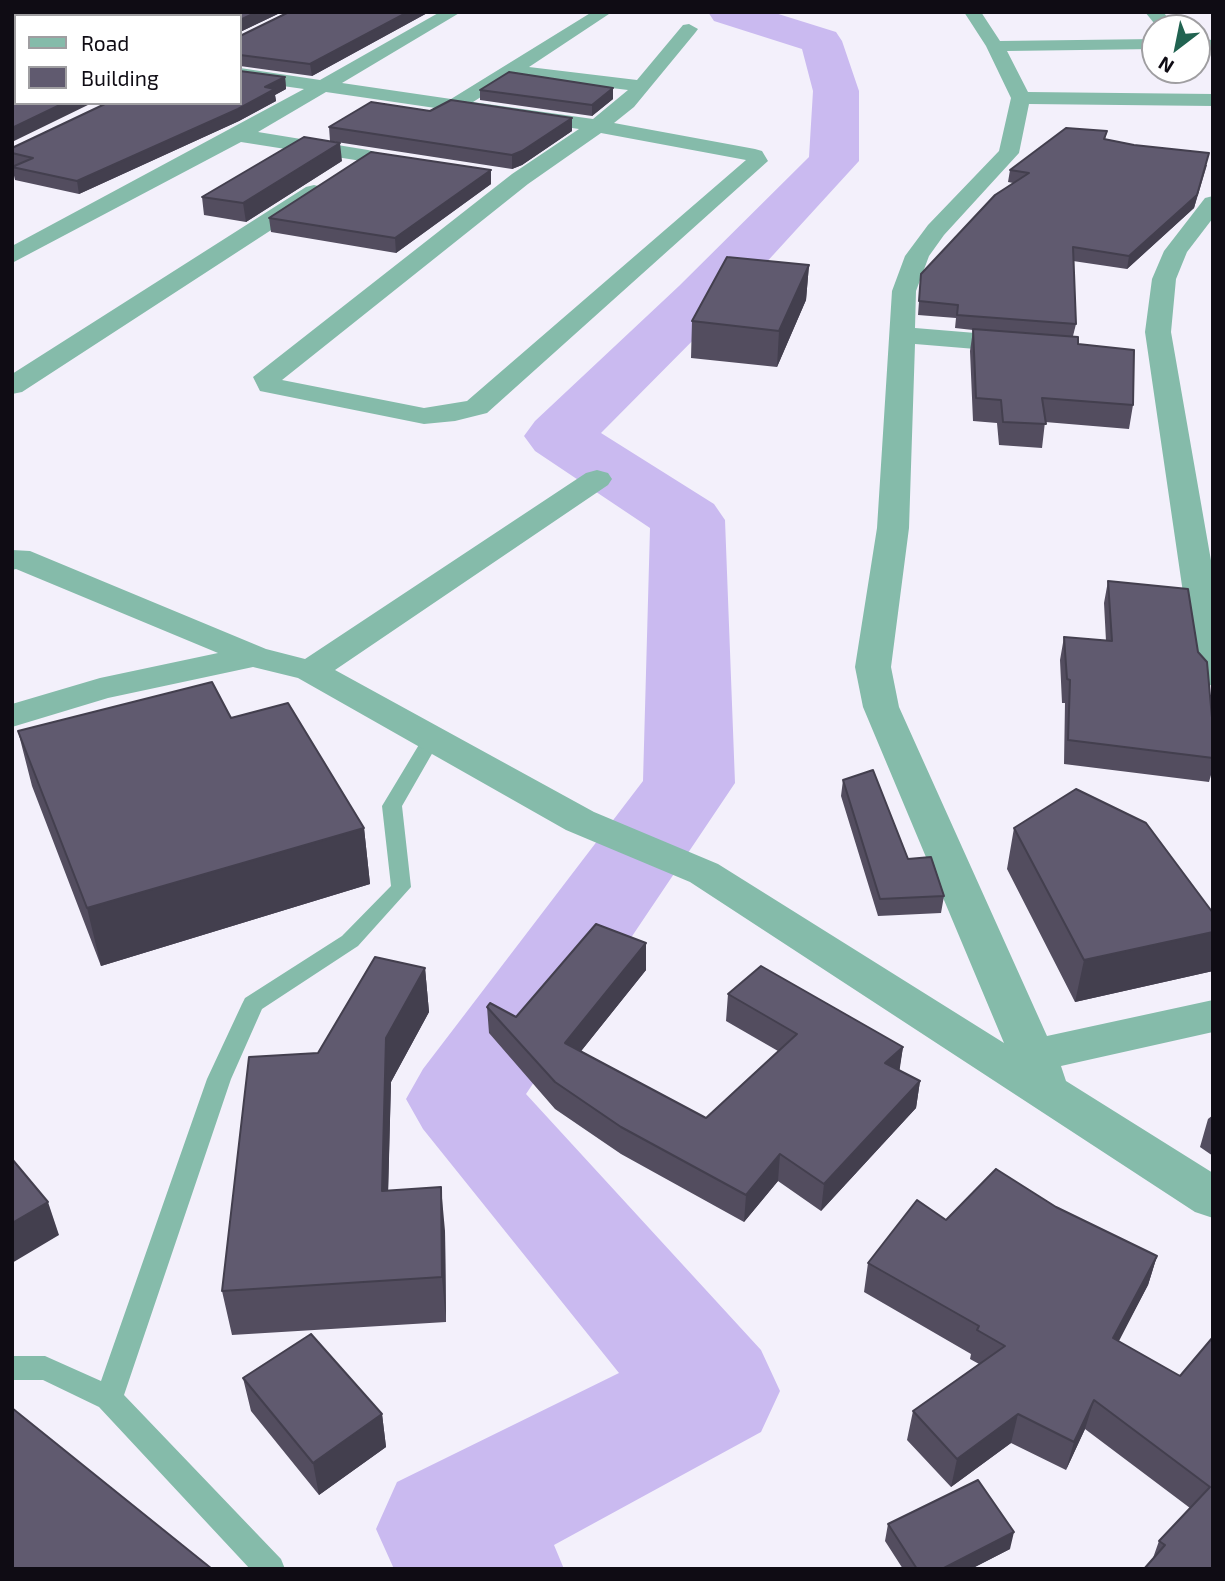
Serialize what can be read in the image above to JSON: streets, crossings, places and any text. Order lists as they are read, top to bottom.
{
  "legend": ["Road", "Building"],
  "north": "bottom left"
}
